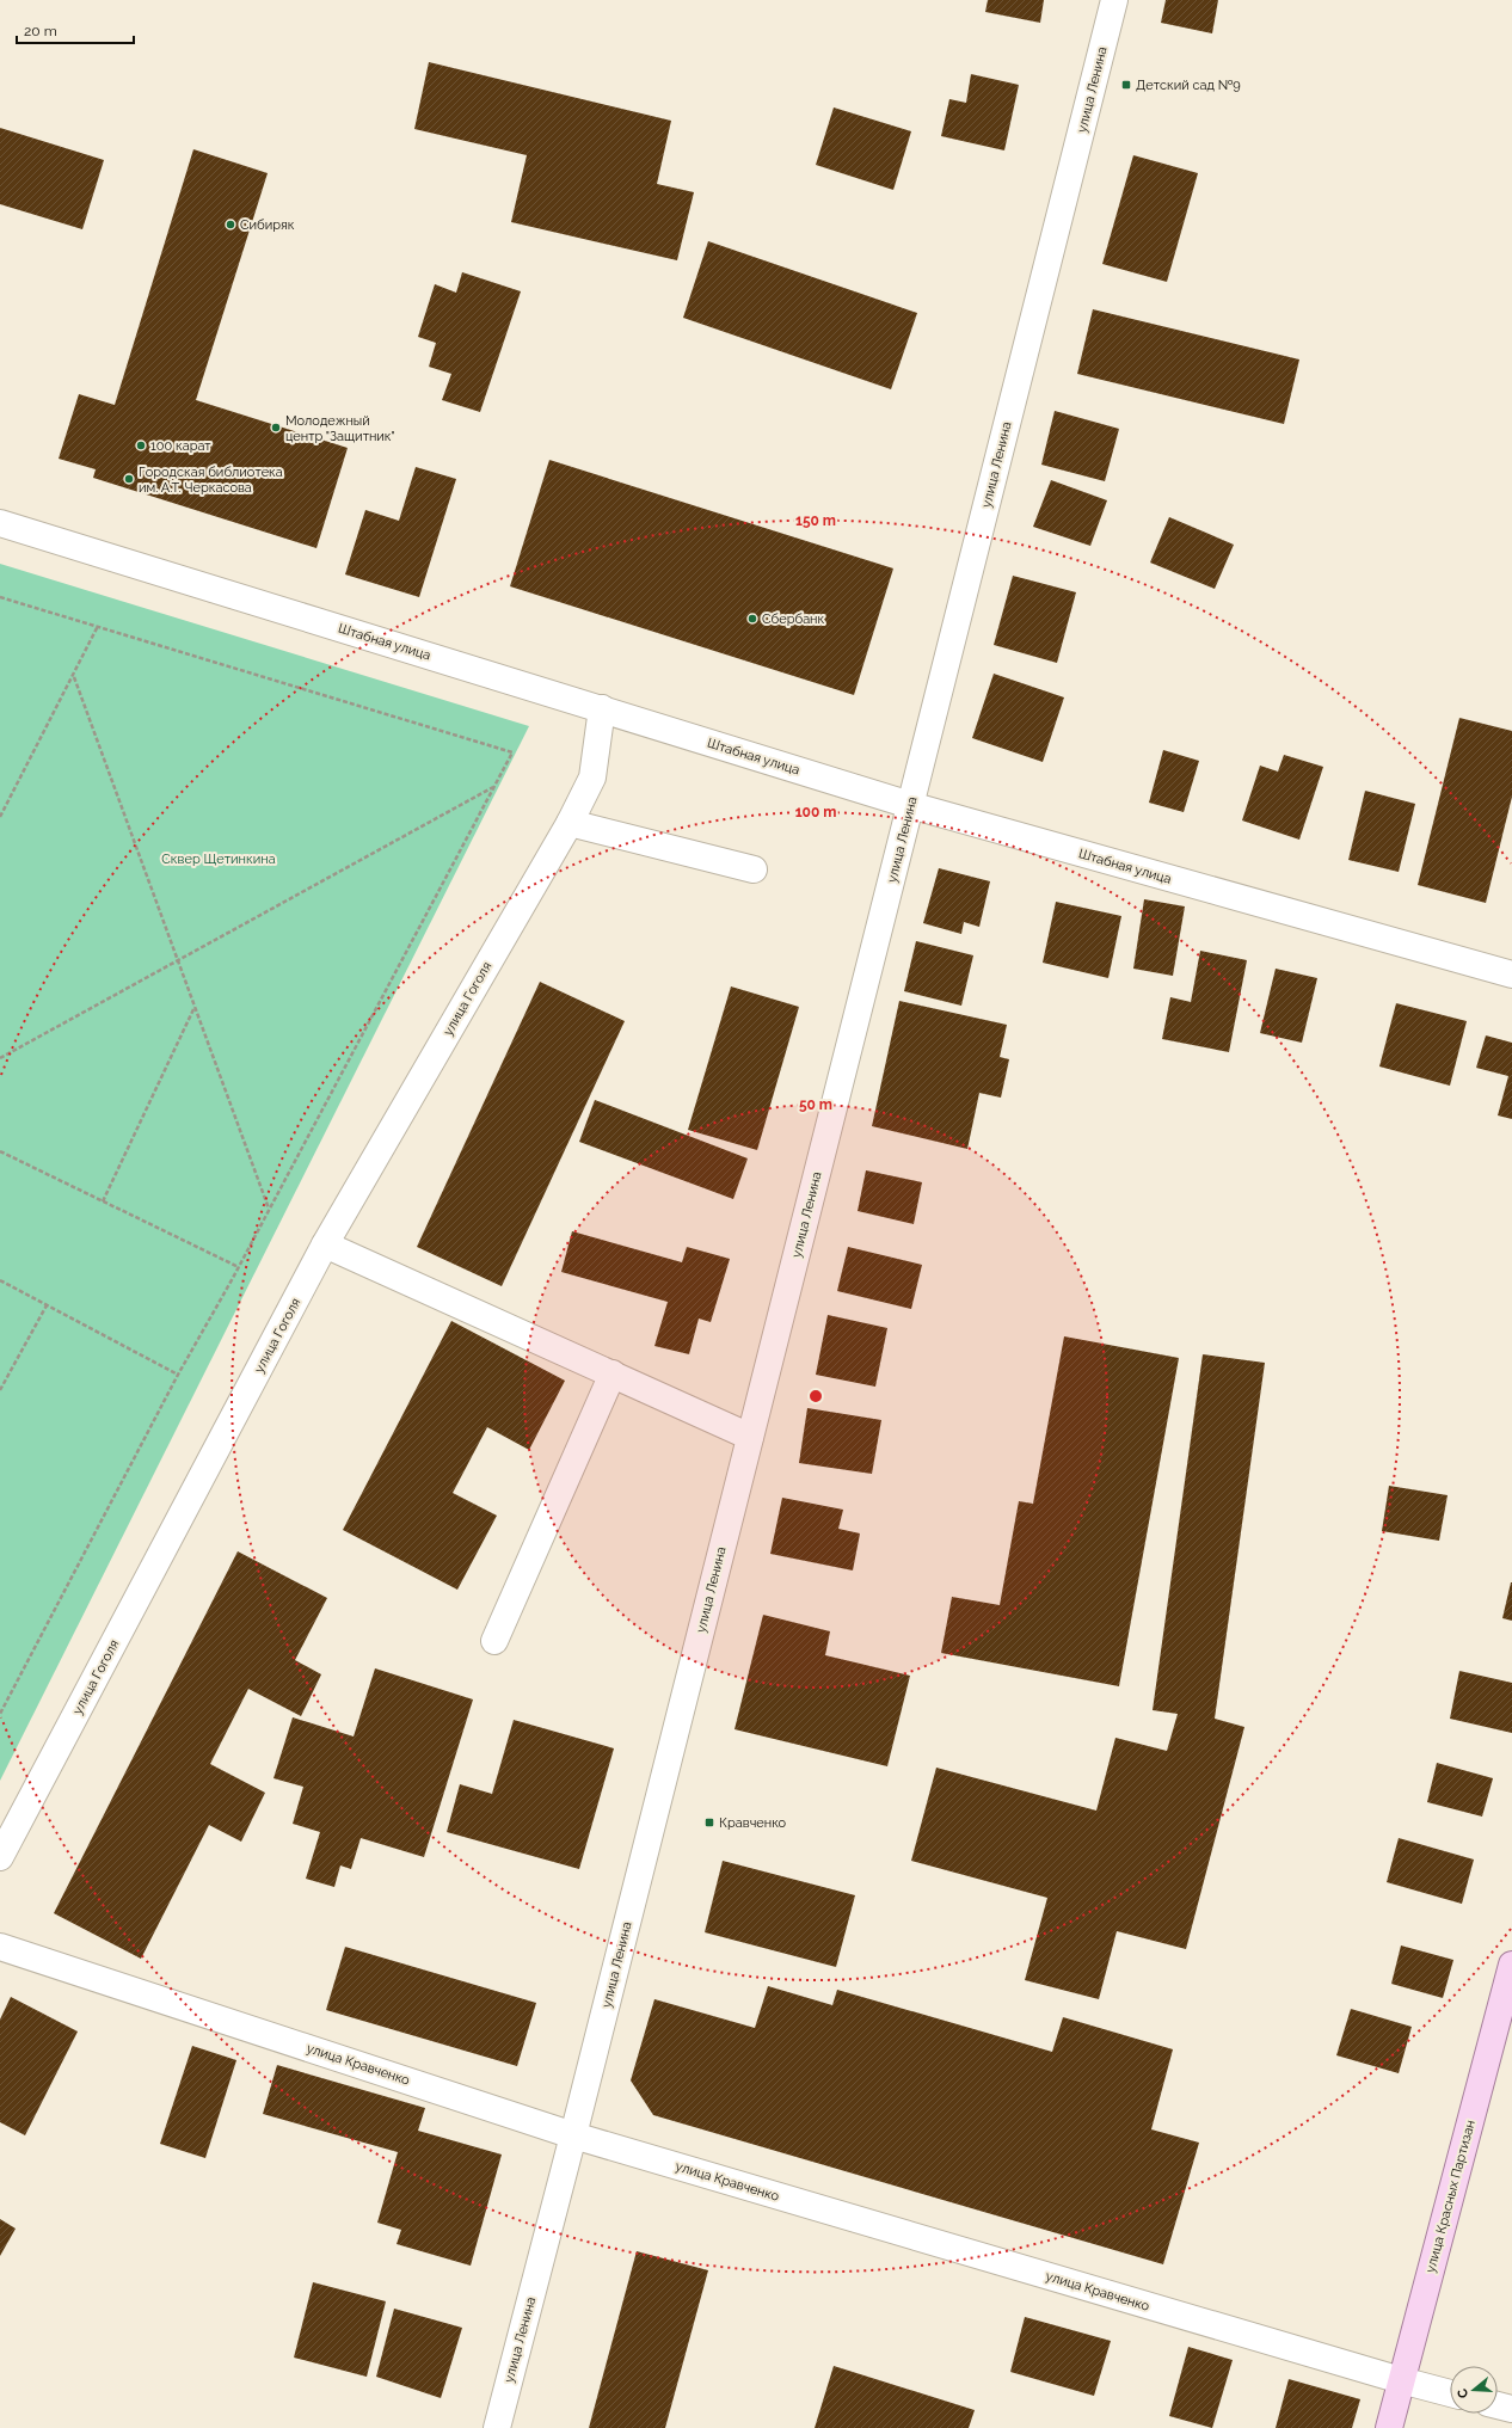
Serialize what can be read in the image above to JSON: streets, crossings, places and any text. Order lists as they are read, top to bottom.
{
  "streets": {
    "main road": ["улица Красных Партизан"],
    "street": [
      "улица Ленина",
      "Штабная улица",
      "улица Гоголя",
      "улица Кравченко"
    ]
  },
  "crossings": [
    ["улица Ленина", "Штабная улица"],
    ["улица Ленина", "улица Кравченко"],
    ["Штабная улица", "улица Гоголя"],
    ["улица Кравченко", "улица Красных Партизан"]
  ],
  "parks": ["Сквер Щетинкина"],
  "places": {
    "transit": ["Детский сад №9", "Кравченко"],
    "other": [
      "Сибиряк",
      "Молодежный центр \"Защитник\"",
      "100 карат",
      "Городская библиотека им. А.Т. Черкасова",
      "Сбербанк"
    ]
  },
  "scale_bar": "20 m",
  "north": "left",
  "rings": ["150 m", "100 m", "50 m"]
}
